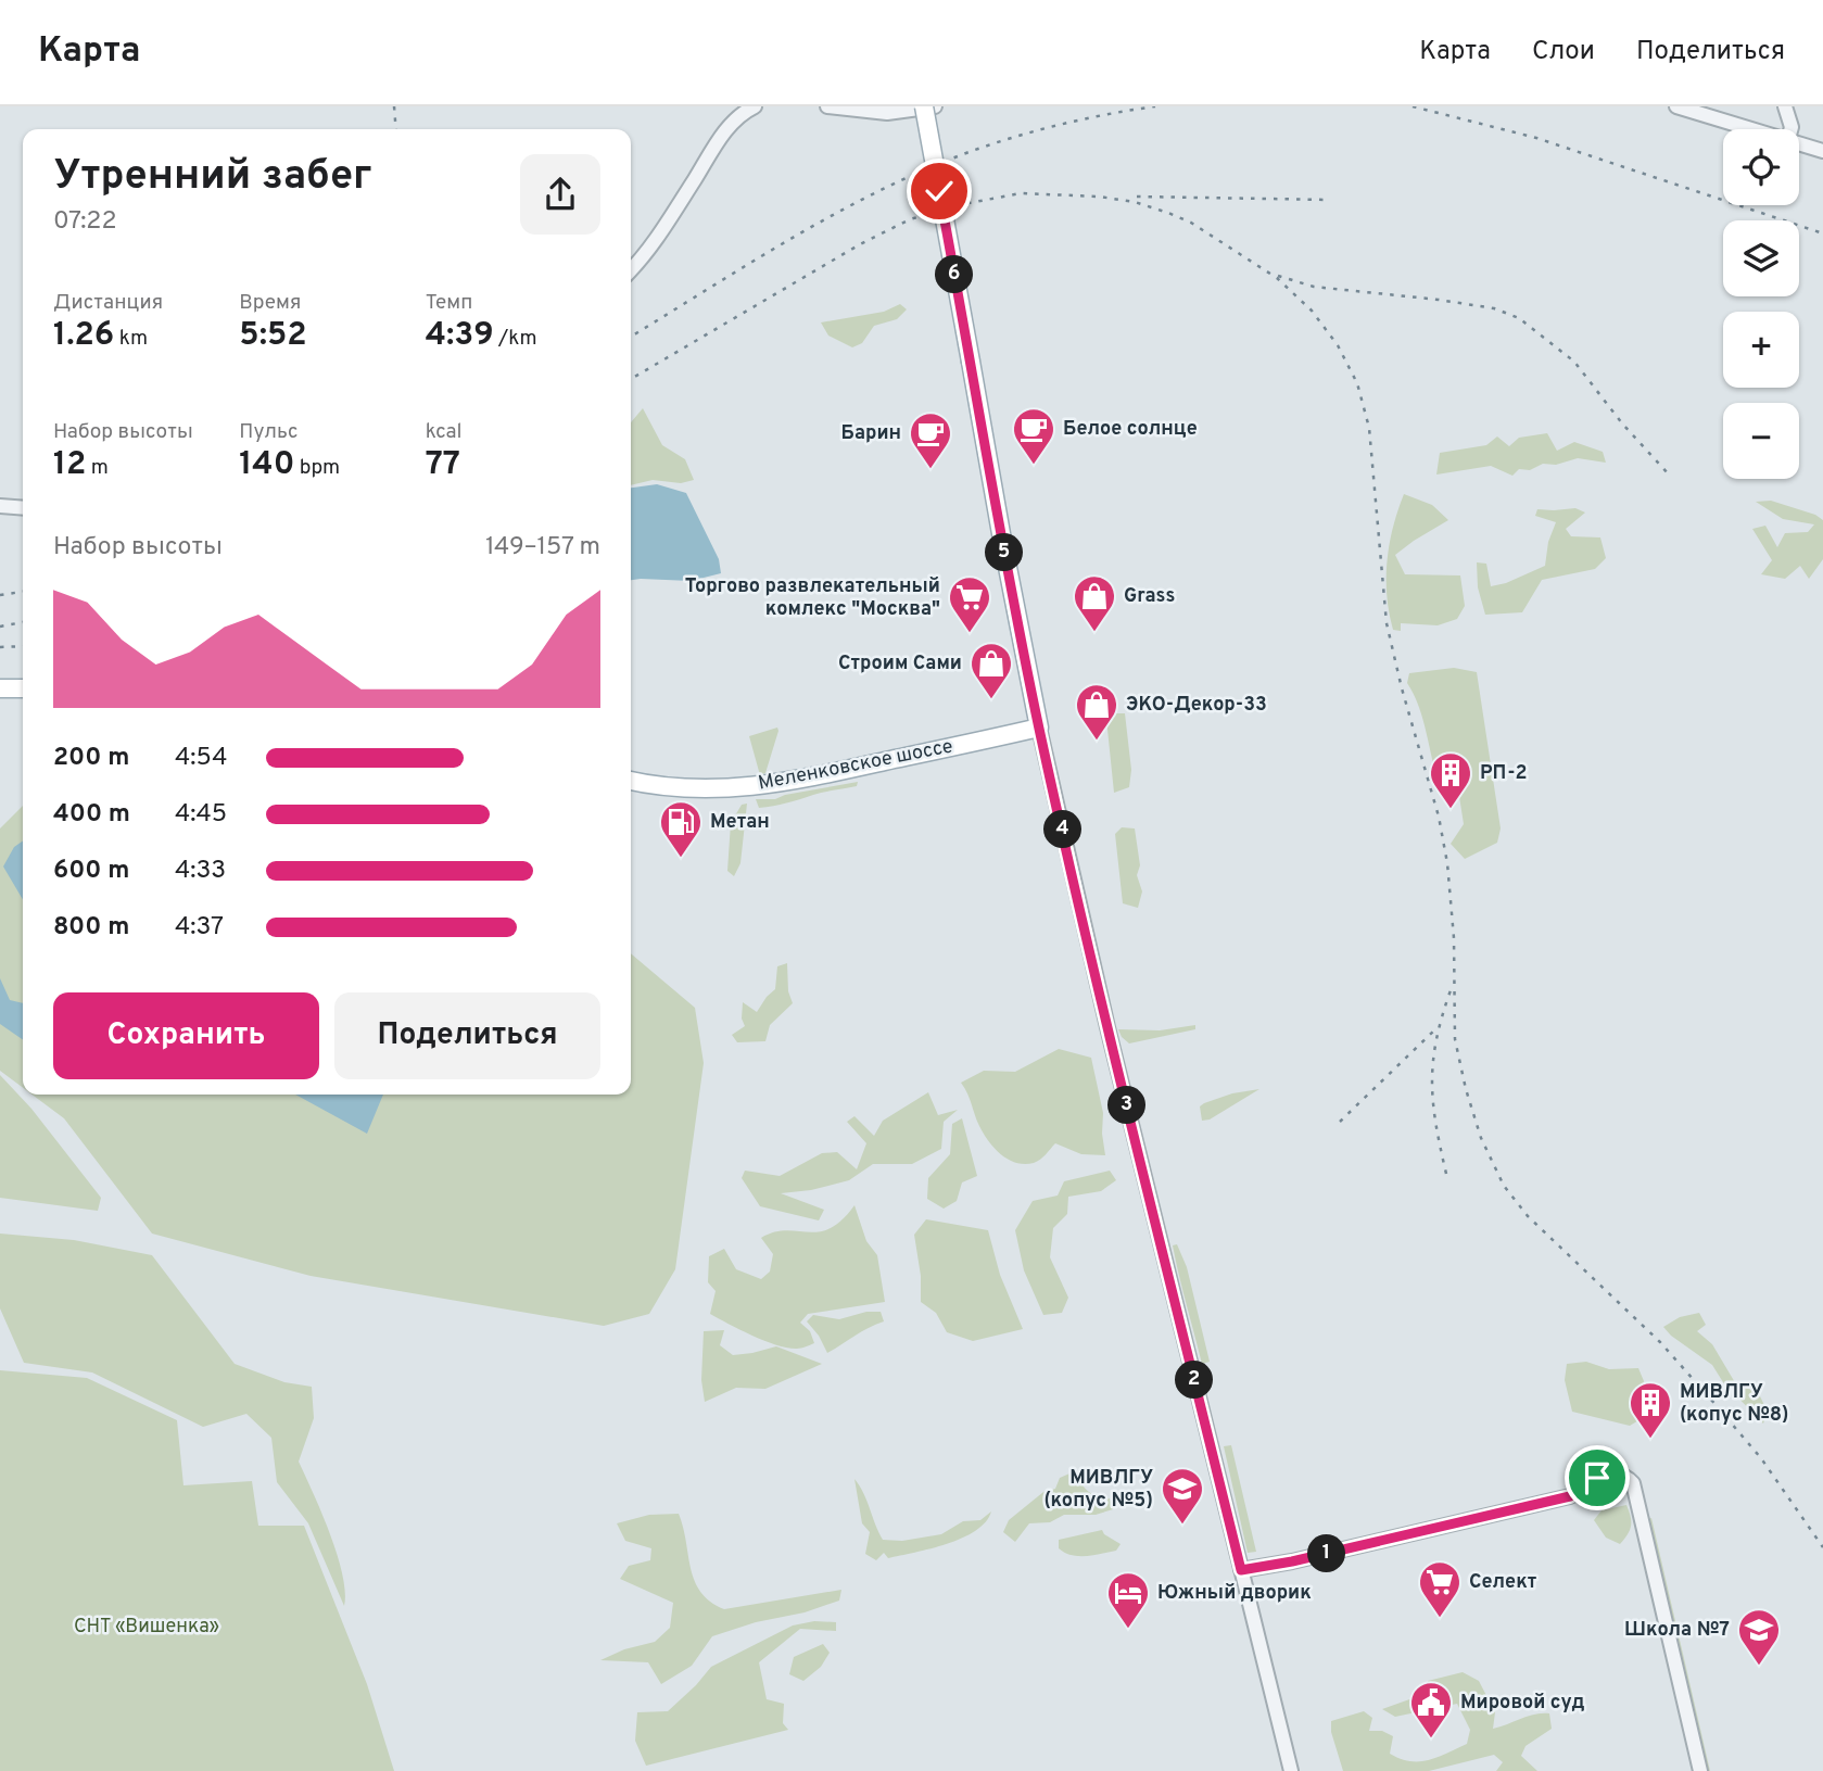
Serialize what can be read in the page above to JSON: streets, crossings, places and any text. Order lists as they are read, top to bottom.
{
  "streets": {
    "main road": ["Меленковское шоссе"]
  },
  "parks": ["СНТ «Вишенка»"],
  "places": {
    "cafe": ["Белое солнце", "Барин"],
    "shop": ["Grass", "Строим Сами", "ЭКО-Декор-33"],
    "supermarket": ["Торгово развлекательный комлекс \"Москва\"", "Селект"],
    "building": ["РП-2", "МИВЛГУ (копус №8)"],
    "fuel station": ["Метан"],
    "school or university": ["МИВЛГУ (копус №5)", "Школа №7"],
    "hotel": ["Южный дворик"],
    "public building": ["Мировой суд"]
  },
  "page": {
    "header": "Карта",
    "nav": ["Карта", "Слои", "Поделиться"],
    "map_buttons": ["+", "−"],
    "heading": ["Утренний забег", "07:22"],
    "pins": [
      "6",
      "5",
      "4",
      "3",
      "2",
      "1"
    ],
    "stats": [
      ["Дистанция", "1.26 km"],
      ["Время", "5:52"],
      ["Темп", "4:39 /km"],
      ["Набор высоты", "12 m"],
      ["Пульс", "140 bpm"],
      ["kcal", "77"]
    ],
    "chart": ["Набор высоты", "149–157 m"],
    "list": [
      {
        "name": "200 m",
        "note": "4:54"
      },
      {
        "name": "400 m",
        "note": "4:45"
      },
      {
        "name": "600 m",
        "note": "4:33"
      },
      {
        "name": "800 m",
        "note": "4:37"
      }
    ],
    "buttons": ["Сохранить", "Поделиться"]
  }
}
